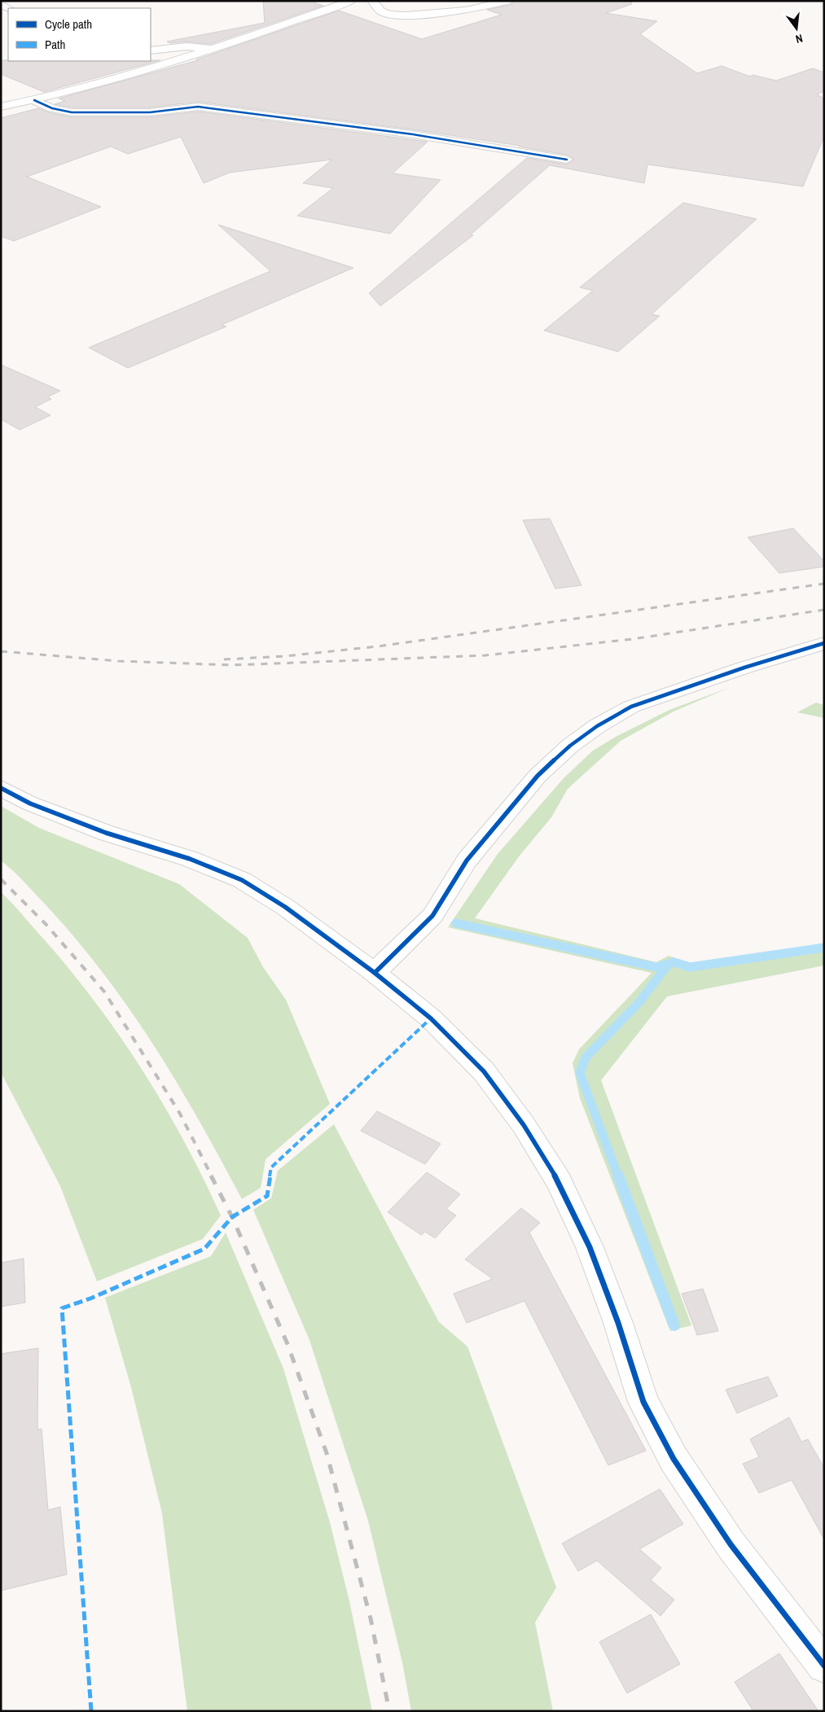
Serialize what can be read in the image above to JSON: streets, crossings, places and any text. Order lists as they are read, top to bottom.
{
  "legend": ["Cycle path", "Path"],
  "north": "bottom"
}
